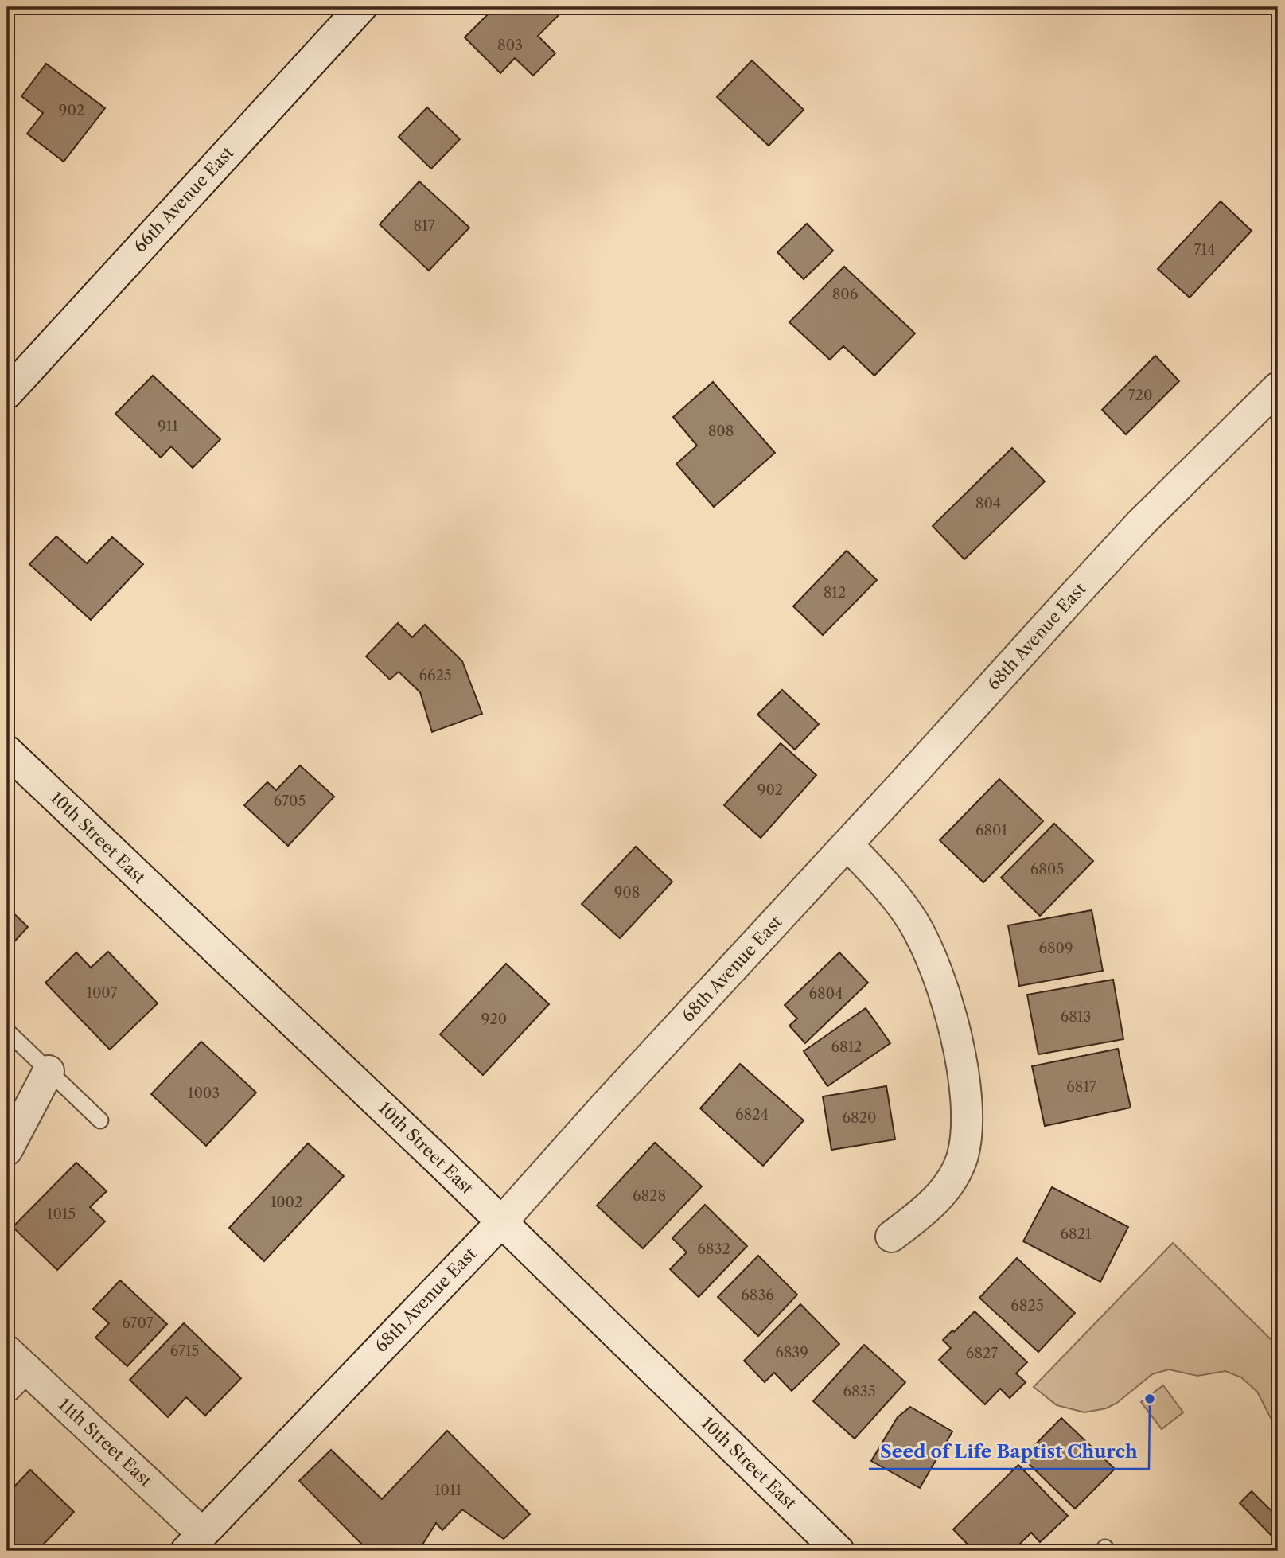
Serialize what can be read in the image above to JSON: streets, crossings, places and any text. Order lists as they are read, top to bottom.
{
  "streets": {
    "street": [
      "66th Avenue East",
      "68th Avenue East",
      "10th Street East",
      "11th Street East"
    ]
  },
  "crossings": [
    ["68th Avenue East", "10th Street East"],
    ["68th Avenue East", "11th Street East"]
  ],
  "places": ["Seed of Life Baptist Church"],
  "house_numbers": [
    "803",
    "902",
    "817",
    "714",
    "806",
    "720",
    "911",
    "808",
    "804",
    "812",
    "6625",
    "902",
    "6705",
    "6801",
    "6805",
    "908",
    "6809",
    "1007",
    "6804",
    "6813",
    "920",
    "6812",
    "6817",
    "1003",
    "6824",
    "6820",
    "6828",
    "1002",
    "1015",
    "6821",
    "6832",
    "6836",
    "6825",
    "6707",
    "6715",
    "6839",
    "6827",
    "6835",
    "1011"
  ]
}
